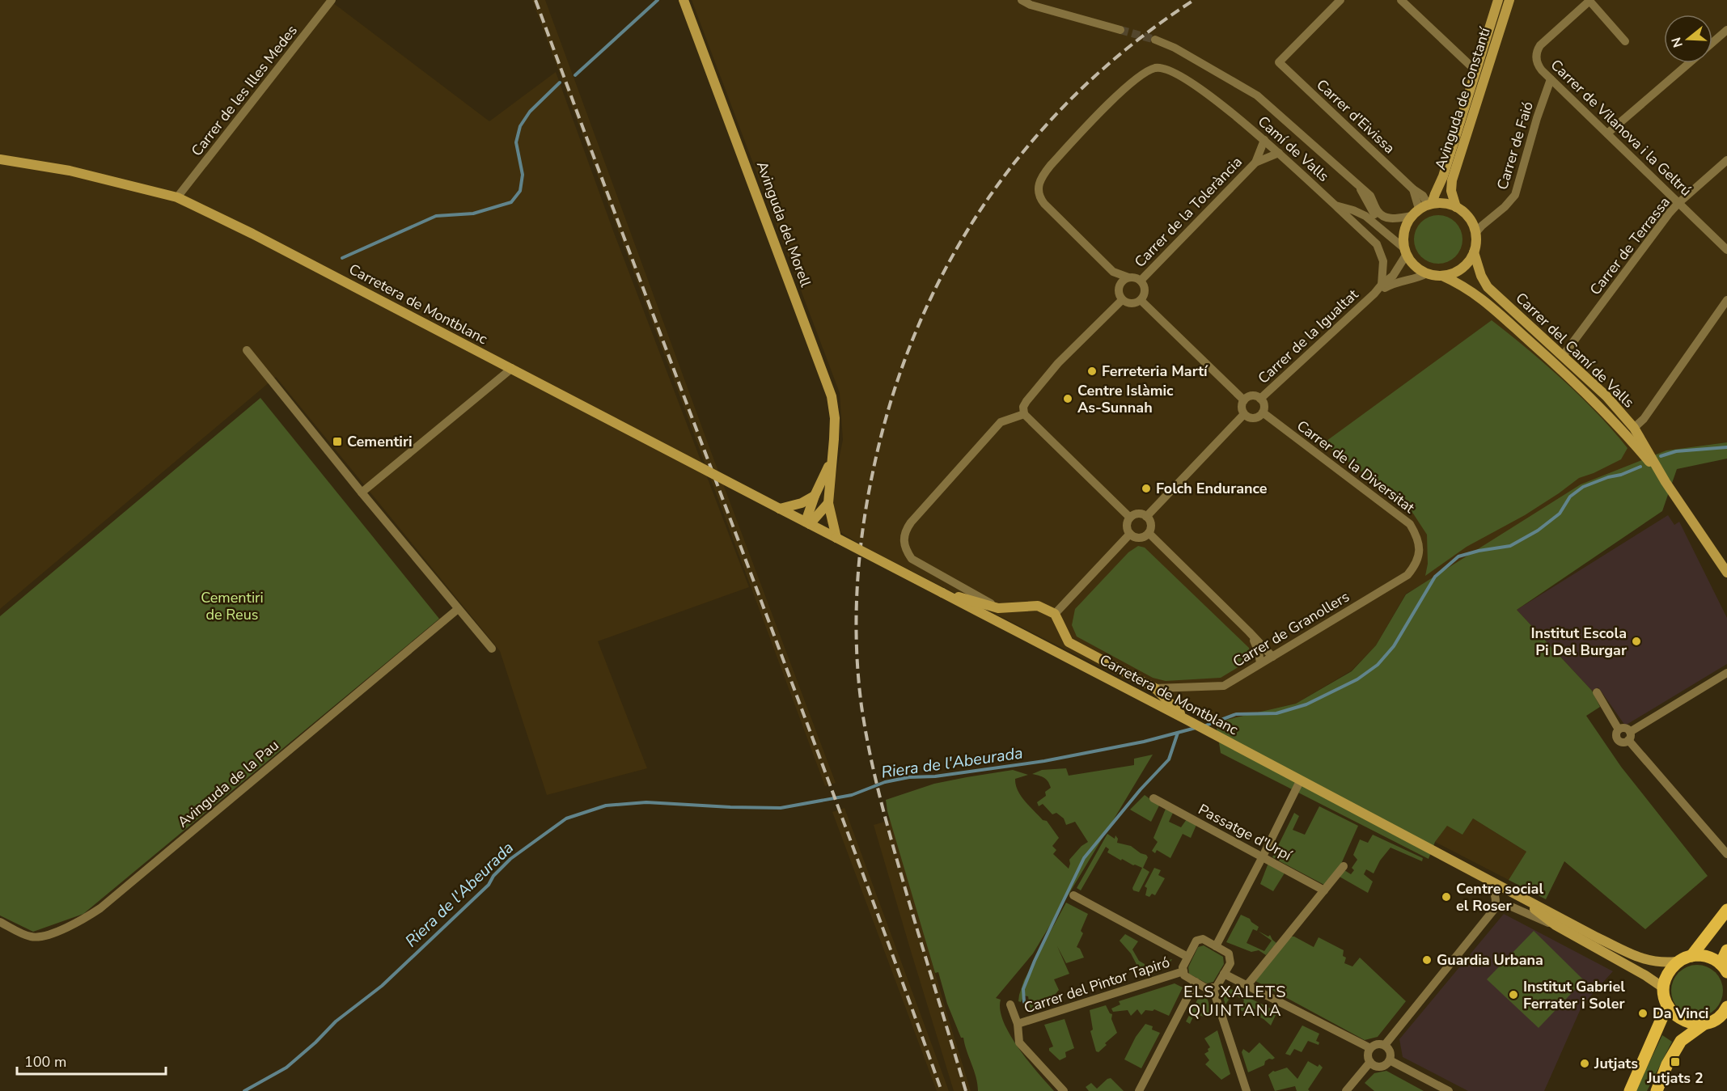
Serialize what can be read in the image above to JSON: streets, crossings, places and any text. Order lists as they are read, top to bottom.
{
  "streets": {
    "street": [
      "Carrer de les Illes Medes",
      "Avinguda de Constantí",
      "Carrer d'Eivissa",
      "Carrer de Vilanova i la Geltrú",
      "Carrer de Faió",
      "Camí de Valls",
      "Carrer de la Tolerància",
      "Avinguda del Morell",
      "Carrer de Terrassa",
      "Carretera de Montblanc",
      "Carrer de la Igualtat",
      "Carrer del Camí de Valls",
      "Carrer de la Diversitat",
      "Carrer de Granollers",
      "Avinguda de la Pau",
      "Passatge d'Urpí",
      "Carrer del Pintor Tapiró"
    ]
  },
  "crossings": [
    ["Carrer de les Illes Medes", "Carretera de Montblanc"],
    ["Avinguda de Constantí", "Carrer d'Eivissa"],
    ["Avinguda de Constantí", "Carrer de Faió"],
    ["Avinguda de Constantí", "Camí de Valls"],
    ["Avinguda de Constantí", "Carrer del Camí de Valls"],
    ["Carrer d'Eivissa", "Carrer de Faió"],
    ["Carrer d'Eivissa", "Camí de Valls"],
    ["Carrer d'Eivissa", "Carrer del Camí de Valls"],
    ["Carrer de Vilanova i la Geltrú", "Carrer de Faió"],
    ["Carrer de Vilanova i la Geltrú", "Carrer de Terrassa"],
    ["Carrer de Faió", "Camí de Valls"],
    ["Carrer de Faió", "Carrer del Camí de Valls"],
    ["Camí de Valls", "Carrer de la Tolerància"],
    ["Camí de Valls", "Carrer del Camí de Valls"],
    ["Avinguda del Morell", "Carretera de Montblanc"],
    ["Carrer de Terrassa", "Carrer del Camí de Valls"],
    ["Carrer de la Igualtat", "Carrer de la Diversitat"],
    ["Carrer de la Diversitat", "Carrer de Granollers"]
  ],
  "districts": ["ELS XALETS QUINTANA"],
  "water": ["Riera de l'Abeurada"],
  "parks": ["Cementiri de Reus"],
  "places": {
    "other": [
      "Ferreteria Martí",
      "Centre Islàmic As-Sunnah",
      "Folch Endurance",
      "Institut Escola Pi Del Burgar",
      "Centre social el Roser",
      "Guardia Urbana",
      "Institut Gabriel Ferrater i Soler",
      "Da Vinci",
      "Jutjats"
    ],
    "transit": ["Cementiri", "Jutjats 2"]
  },
  "scale_bar": "100 m",
  "north": "left"
}
